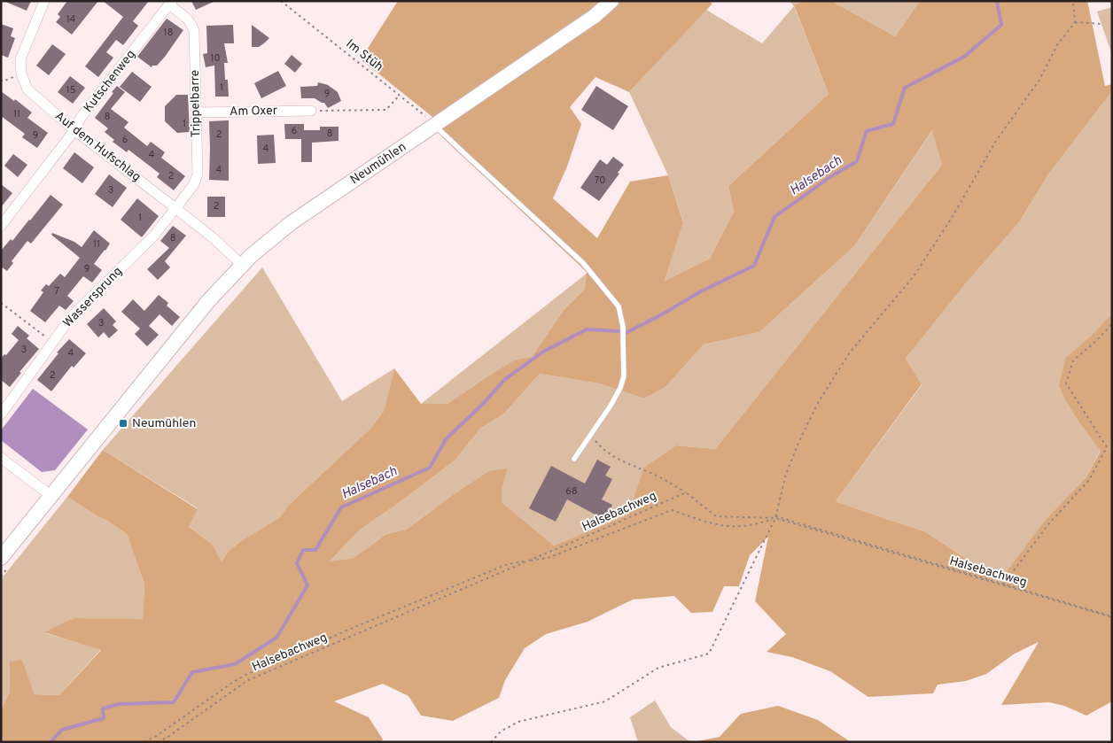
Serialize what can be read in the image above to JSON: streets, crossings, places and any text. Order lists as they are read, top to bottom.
{
  "streets": {
    "street": [
      "Kutschenweg",
      "Trippelbarre",
      "Am Oxer",
      "Auf dem Hufschlag",
      "Neumühlen",
      "Wassersprung"
    ],
    "path": ["Im Stüh", "Halsebachweg"]
  },
  "crossings": [
    ["Im Stüh", "Neumühlen"],
    ["Kutschenweg", "Trippelbarre"],
    ["Kutschenweg", "Auf dem Hufschlag"],
    ["Trippelbarre", "Am Oxer"],
    ["Trippelbarre", "Auf dem Hufschlag"],
    ["Trippelbarre", "Wassersprung"],
    ["Auf dem Hufschlag", "Neumühlen"],
    ["Auf dem Hufschlag", "Wassersprung"]
  ],
  "water": ["Halsebach"],
  "places": {
    "transit": ["Neumühlen"]
  },
  "house_numbers": [
    "14",
    "18",
    "10",
    "1",
    "15",
    "9",
    "11",
    "8",
    "1",
    "6",
    "8",
    "2",
    "9",
    "6",
    "4",
    "4",
    "4",
    "2",
    "70",
    "3",
    "2",
    "1",
    "8",
    "11",
    "9",
    "7",
    "3",
    "3",
    "4",
    "2",
    "68"
  ]
}
